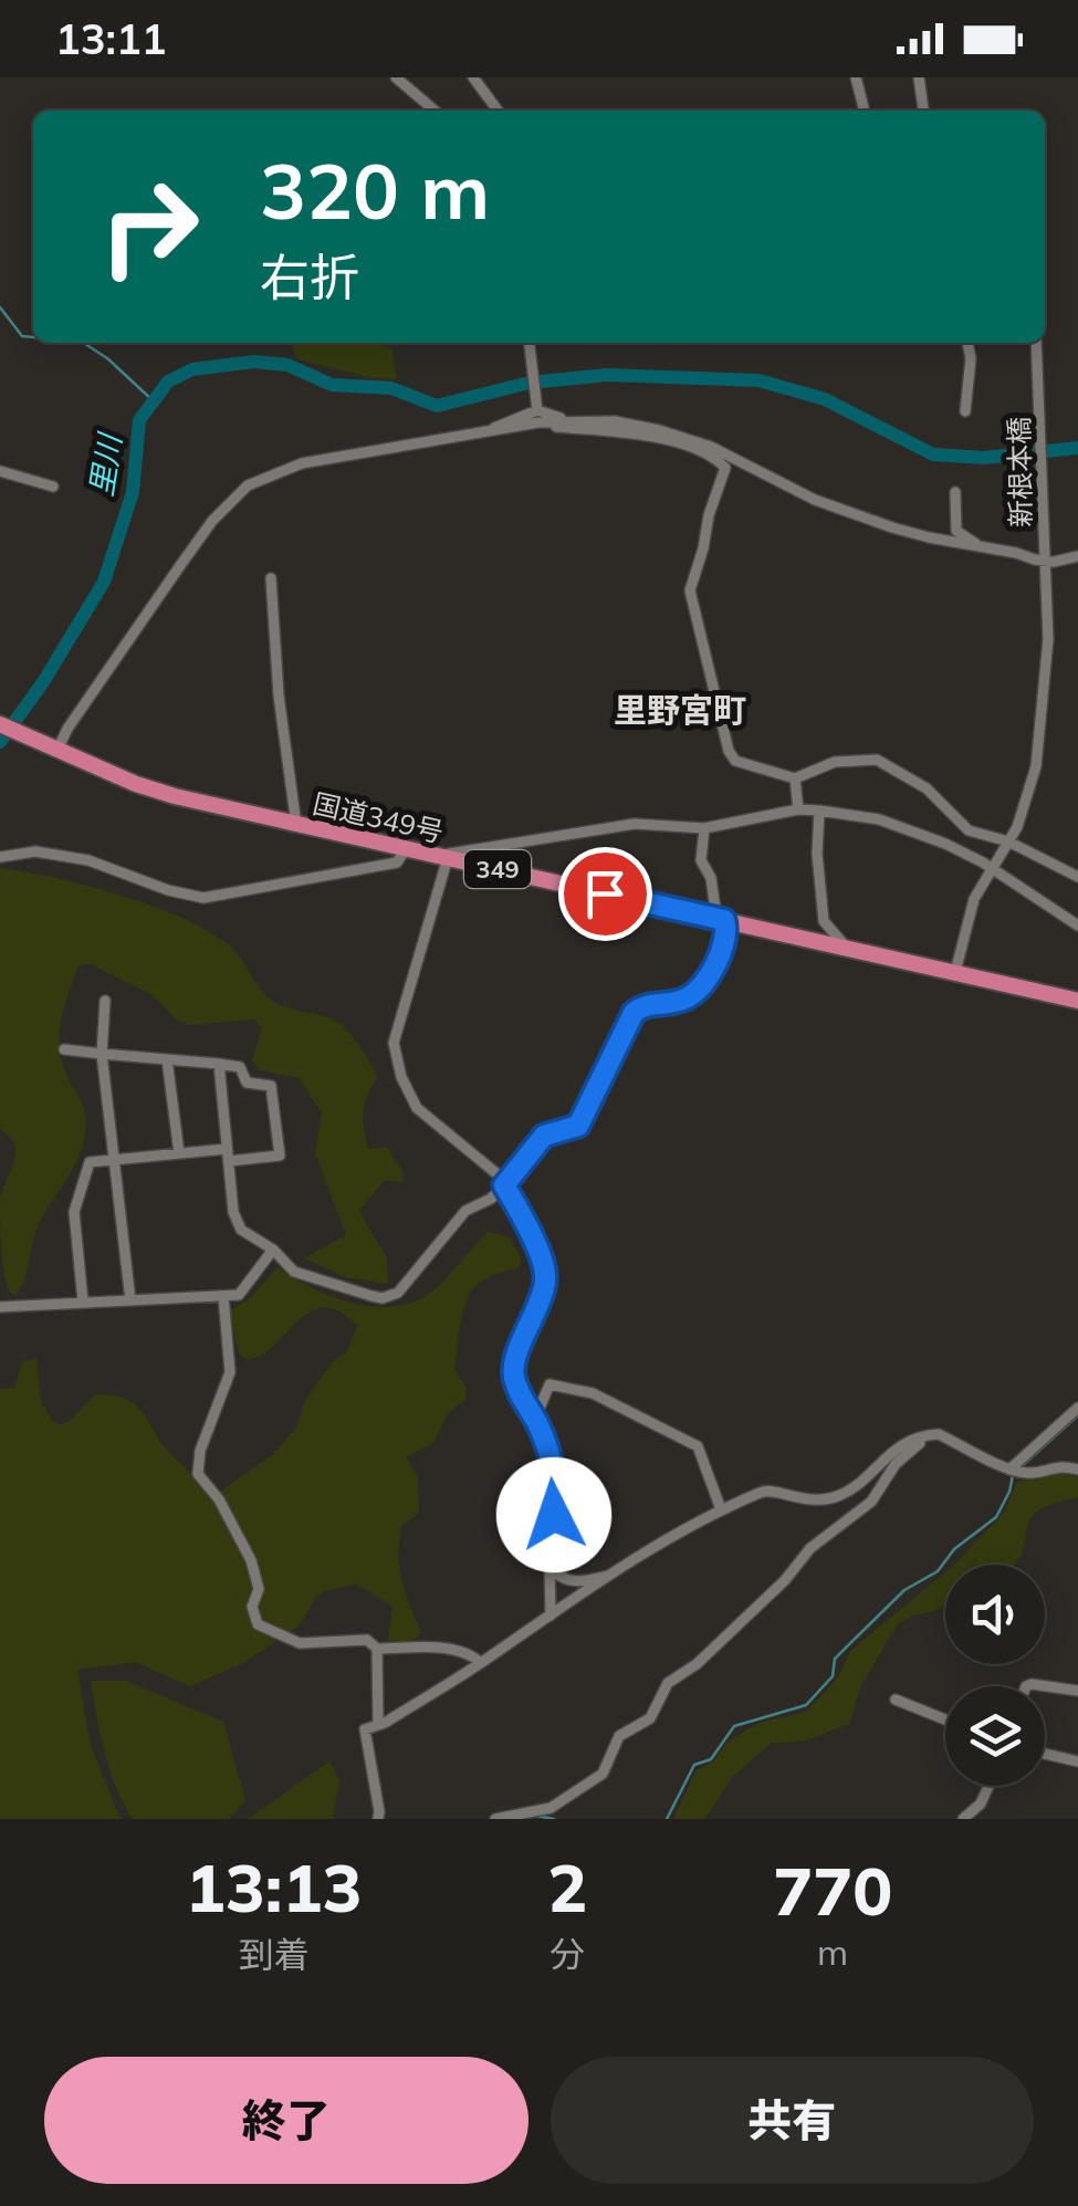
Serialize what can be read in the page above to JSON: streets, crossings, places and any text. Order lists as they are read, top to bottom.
{
  "streets": {
    "highway": ["国道349号", "349"],
    "street": ["新根本橋"]
  },
  "districts": ["里野宮町"],
  "water": ["里川"],
  "page": {
    "status": "13:11",
    "turn": ["320 m", "右折"],
    "eta": [
      "13:13",
      "到着",
      "2",
      "分",
      "770",
      "m"
    ],
    "buttons": ["終了", "共有"]
  }
}
